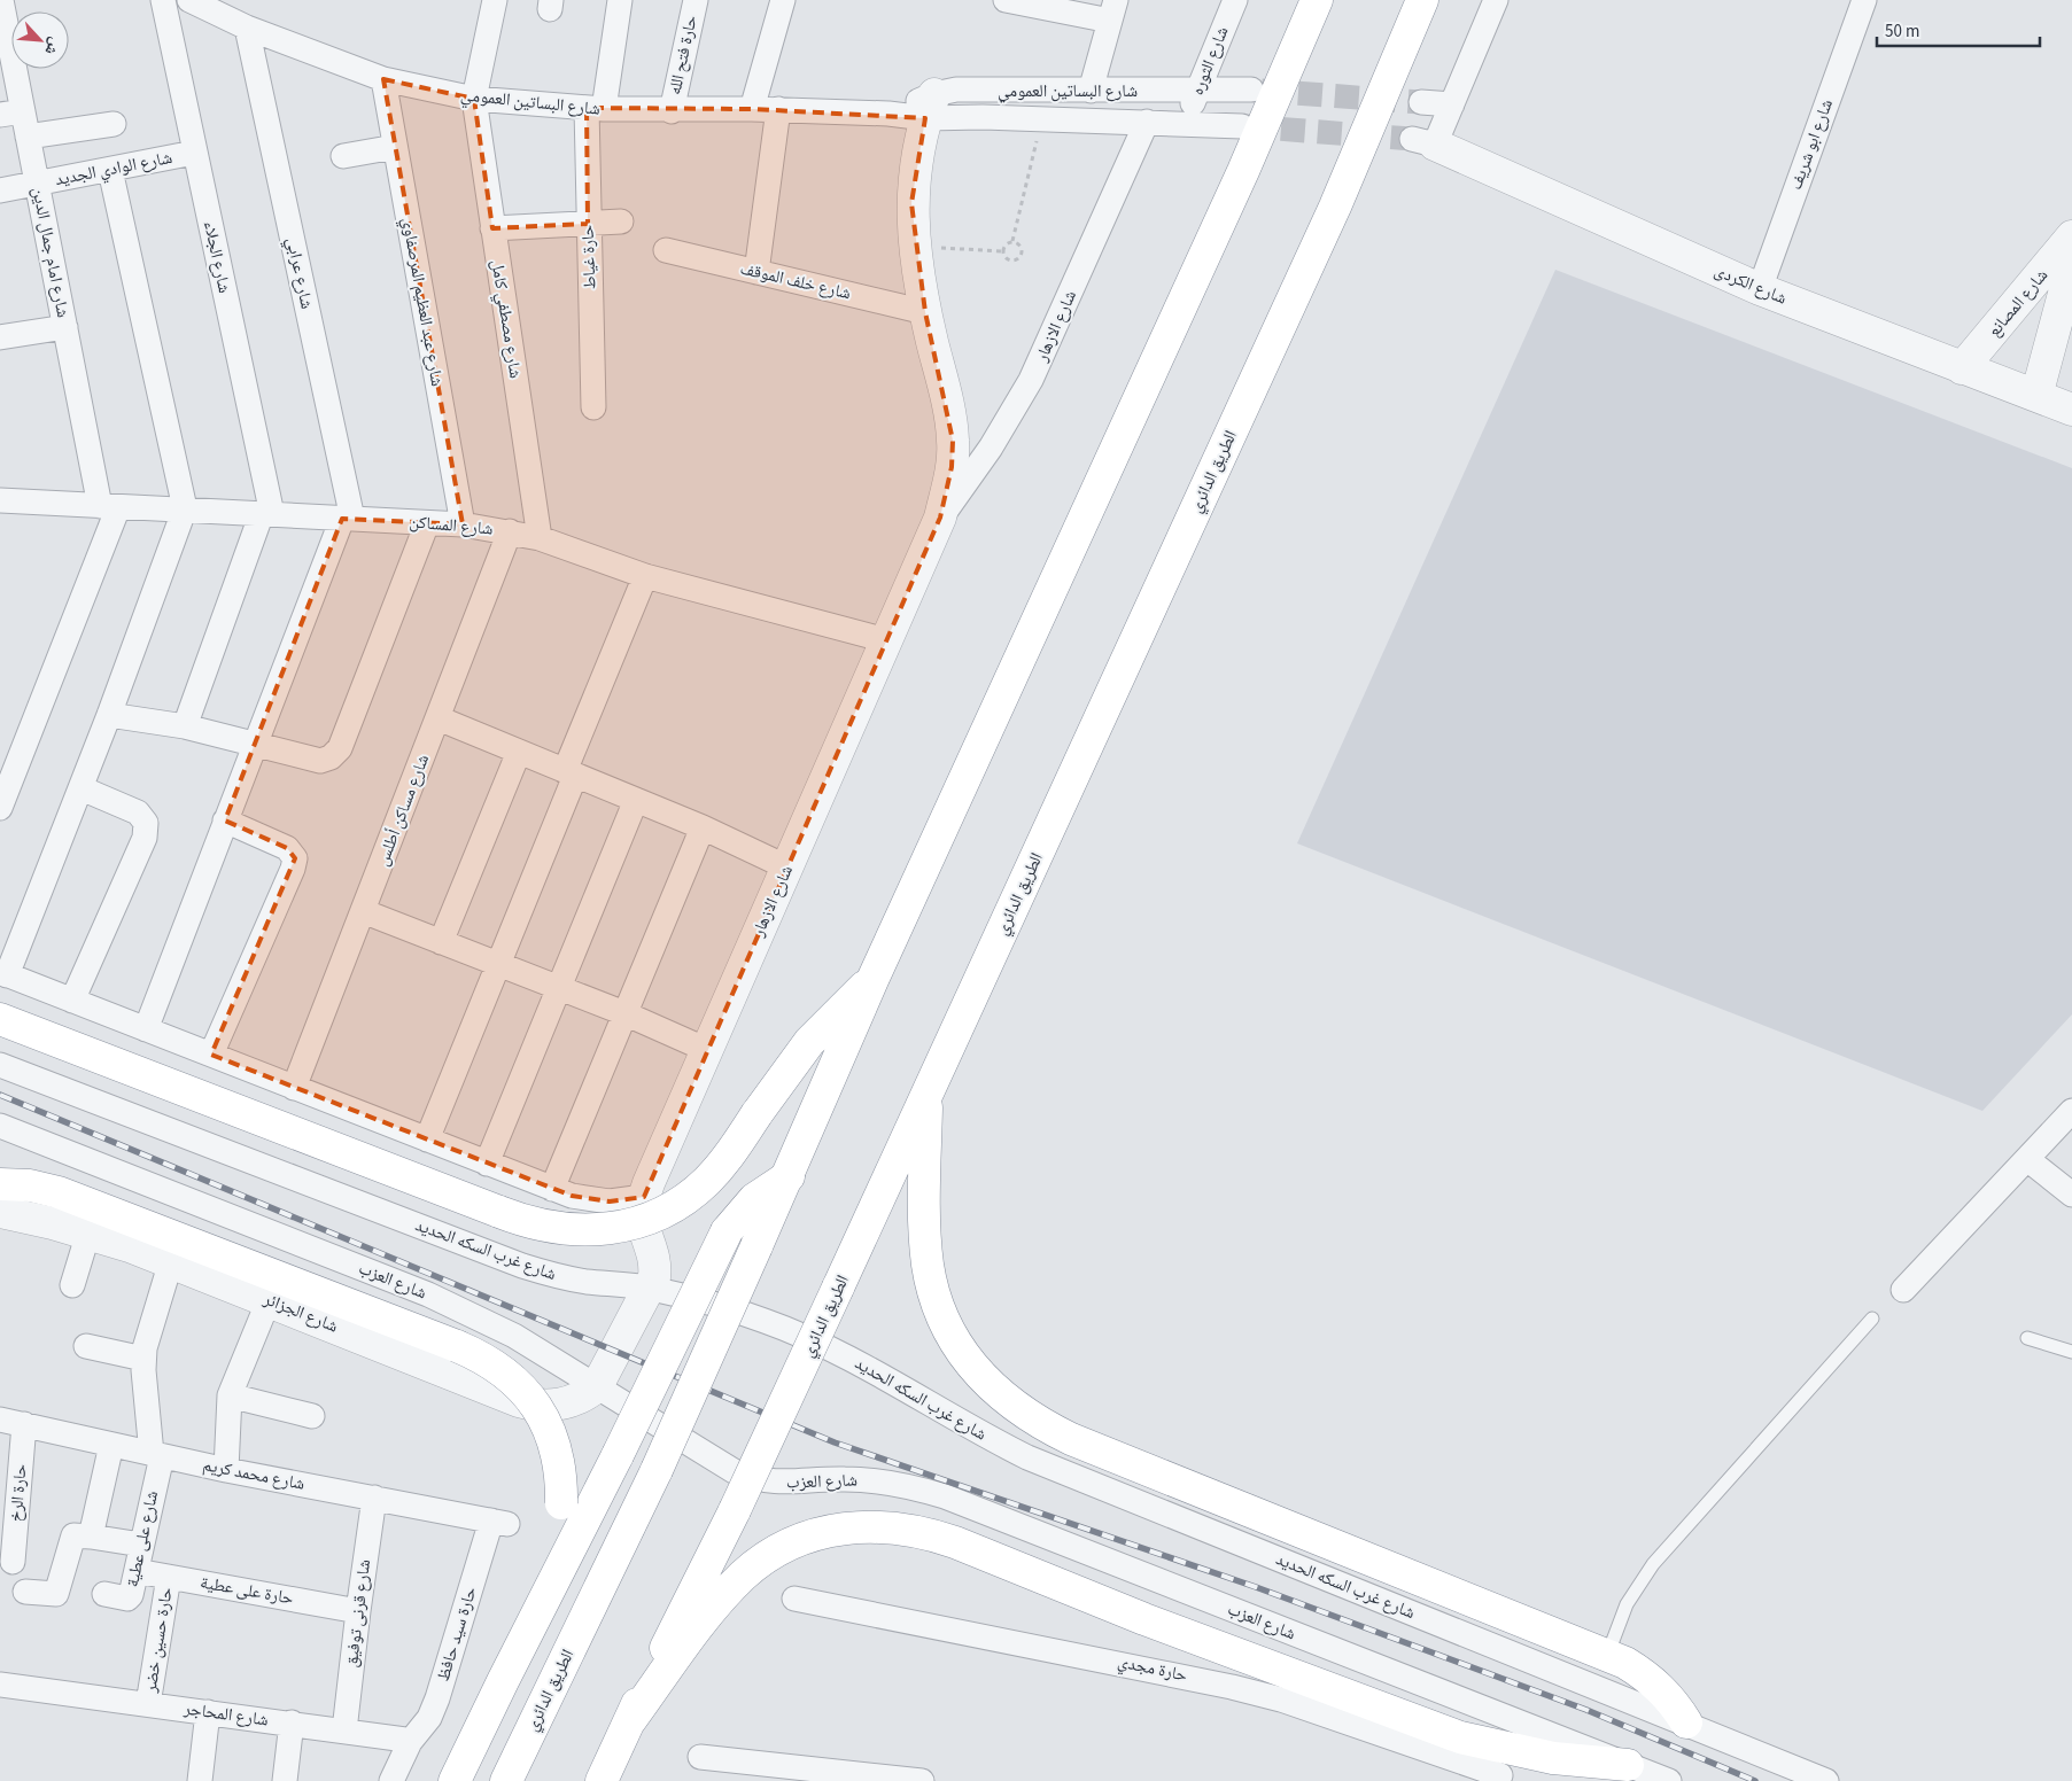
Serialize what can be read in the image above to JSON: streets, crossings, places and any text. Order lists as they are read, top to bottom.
{
  "streets": {
    "highway": ["الطريق الدائري"],
    "street": [
      "حارة فتح الله",
      "شارع الثوره",
      "شارع البساتين العمومي",
      "شارع ابو شريف",
      "شارع الوادي الجديد",
      "شارع امام جمال الدين",
      "شارع الجلاء",
      "حارة غياط",
      "شارع عرابي",
      "شارع خلف الموقف",
      "شارع الكردى",
      "شارع عبد العظيم المرصفاوي",
      "شارع المصانع",
      "شارع مصطفي كامل",
      "شارع الازهار",
      "شارع المساكن",
      "شارع مساكن أطلس",
      "شارع غرب السكه الحديد",
      "شارع العزب",
      "شارع الجزائر",
      "شارع محمد كريم",
      "حارة الرخ",
      "شارع على عطية",
      "حارة على عطية",
      "شارع قرنى توفيق",
      "حارة سيد حافظ",
      "حارة حسين خضر",
      "حارة مجدي",
      "شارع المحاجر"
    ]
  },
  "crossings": [
    ["حارة فتح الله", "شارع البساتين العمومي"],
    ["شارع الثوره", "شارع البساتين العمومي"],
    ["شارع البساتين العمومي", "حارة غياط"],
    ["شارع البساتين العمومي", "شارع عرابي"],
    ["شارع البساتين العمومي", "شارع عبد العظيم المرصفاوي"],
    ["شارع البساتين العمومي", "شارع مصطفي كامل"],
    ["شارع البساتين العمومي", "شارع الازهار"],
    ["شارع ابو شريف", "شارع الكردى"],
    ["شارع الوادي الجديد", "شارع امام جمال الدين"],
    ["شارع الوادي الجديد", "شارع الجلاء"],
    ["شارع امام جمال الدين", "شارع المساكن"],
    ["شارع الجلاء", "شارع المساكن"],
    ["شارع عرابي", "شارع المساكن"],
    ["شارع خلف الموقف", "شارع الازهار"],
    ["شارع الكردى", "شارع المصانع"],
    ["شارع عبد العظيم المرصفاوي", "شارع المساكن"],
    ["شارع مصطفي كامل", "شارع المساكن"],
    ["شارع الازهار", "شارع المساكن"],
    ["شارع الازهار", "شارع غرب السكه الحديد"],
    ["شارع الازهار", "شارع العزب"],
    ["شارع الازهار", "شارع الجزائر"],
    ["شارع المساكن", "شارع مساكن أطلس"],
    ["شارع العزب", "شارع الجزائر"],
    ["شارع العزب", "حارة مجدي"],
    ["شارع الجزائر", "شارع على عطية"],
    ["شارع محمد كريم", "حارة الرخ"],
    ["شارع محمد كريم", "شارع على عطية"],
    ["شارع محمد كريم", "شارع قرنى توفيق"],
    ["شارع محمد كريم", "حارة سيد حافظ"],
    ["شارع على عطية", "حارة على عطية"],
    ["حارة على عطية", "شارع قرنى توفيق"],
    ["حارة على عطية", "حارة حسين خضر"],
    ["شارع قرنى توفيق", "شارع المحاجر"],
    ["حارة سيد حافظ", "شارع المحاجر"],
    ["حارة حسين خضر", "شارع المحاجر"]
  ],
  "scale_bar": "50 m",
  "north": "bottom right"
}
